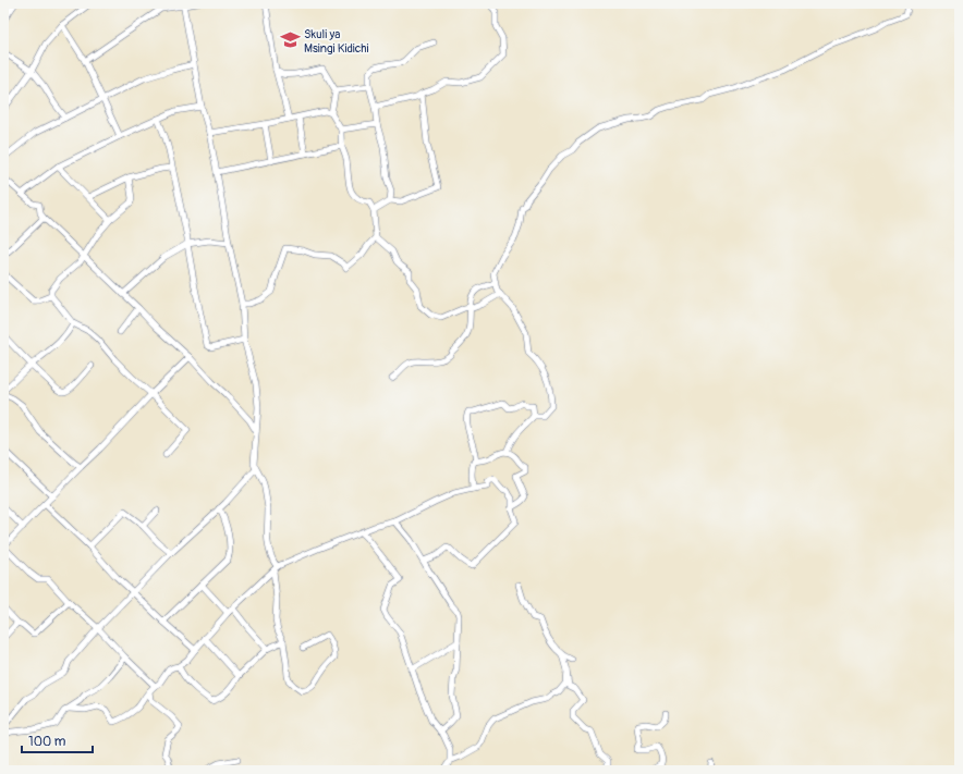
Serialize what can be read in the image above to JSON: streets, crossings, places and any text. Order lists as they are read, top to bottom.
{
  "places": {
    "school or university": ["Skuli ya Msingi Kidichi"]
  },
  "scale_bar": "100 m"
}
